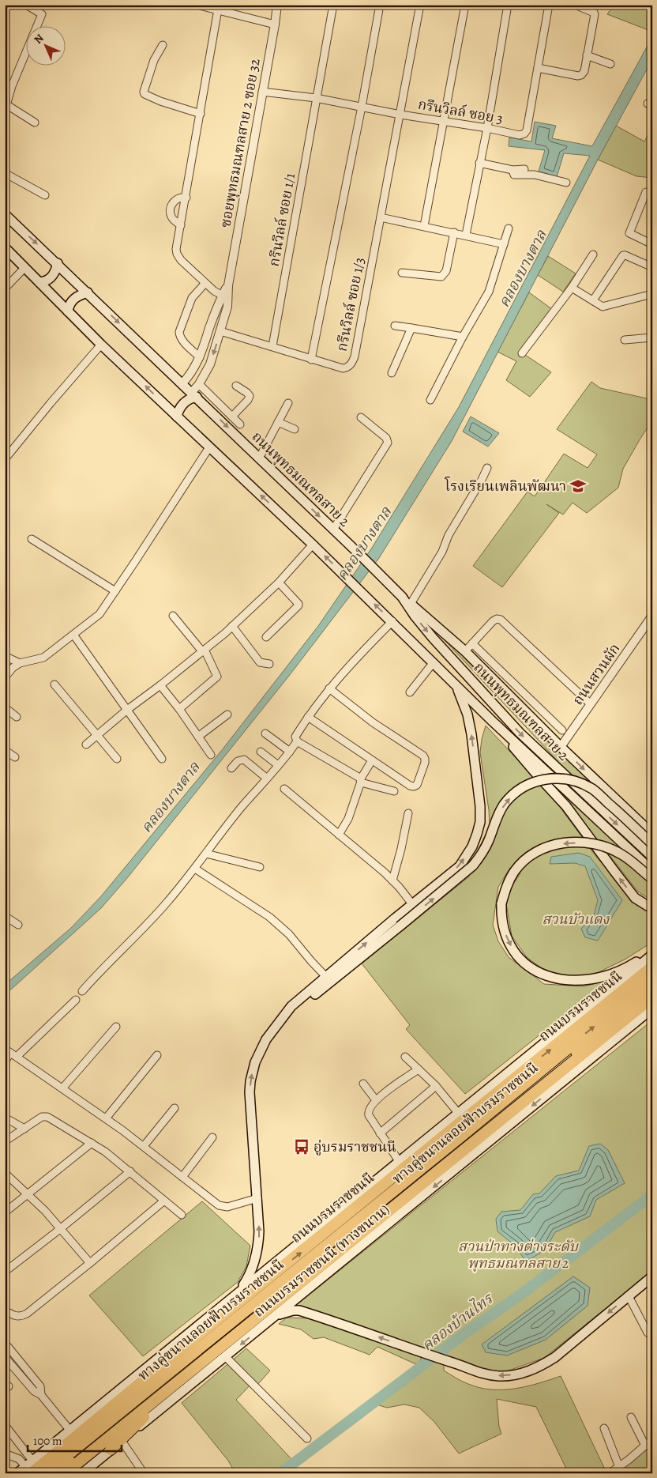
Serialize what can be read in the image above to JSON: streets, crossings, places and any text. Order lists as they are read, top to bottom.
{
  "streets": {
    "main road": [
      "ถนนพุทธมณฑลสาย 2",
      "ถนนบรมราชชนนี",
      "ทางคู่ขนานลอยฟ้าบรมราชชนนี",
      "ถนนบรมราชชนนี (ทางขนาน)"
    ],
    "street": [
      "กรีนวิลล์ ซอย 3",
      "ซอยพุทธมณฑลสาย 2 ซอย 32",
      "กรีนวิลล์ ซอย 1/1",
      "กรีนวิลล์ ซอย 1/3",
      "ถนนสวนผัก"
    ]
  },
  "crossings": [
    ["กรีนวิลล์ ซอย 3", "ซอยพุทธมณฑลสาย 2 ซอย 32"],
    ["กรีนวิลล์ ซอย 3", "กรีนวิลล์ ซอย 1/1"],
    ["กรีนวิลล์ ซอย 3", "กรีนวิลล์ ซอย 1/3"],
    ["ซอยพุทธมณฑลสาย 2 ซอย 32", "กรีนวิลล์ ซอย 1/3"],
    ["ซอยพุทธมณฑลสาย 2 ซอย 32", "ถนนพุทธมณฑลสาย 2"],
    ["กรีนวิลล์ ซอย 1/1", "กรีนวิลล์ ซอย 1/3"],
    ["ถนนบรมราชชนนี", "ถนนบรมราชชนนี (ทางขนาน)"]
  ],
  "water": ["คลองบางตาล", "คลองบ้านไทร"],
  "parks": ["สวนบัวแดง", "สวนป่าทางต่างระดับ พุทธมณฑลสาย 2"],
  "places": {
    "school or university": ["โรงเรียนเพลินพัฒนา"],
    "bus stop": ["อู่บรมราชชนนี"]
  },
  "scale_bar": "100 m",
  "north": "top left"
}
